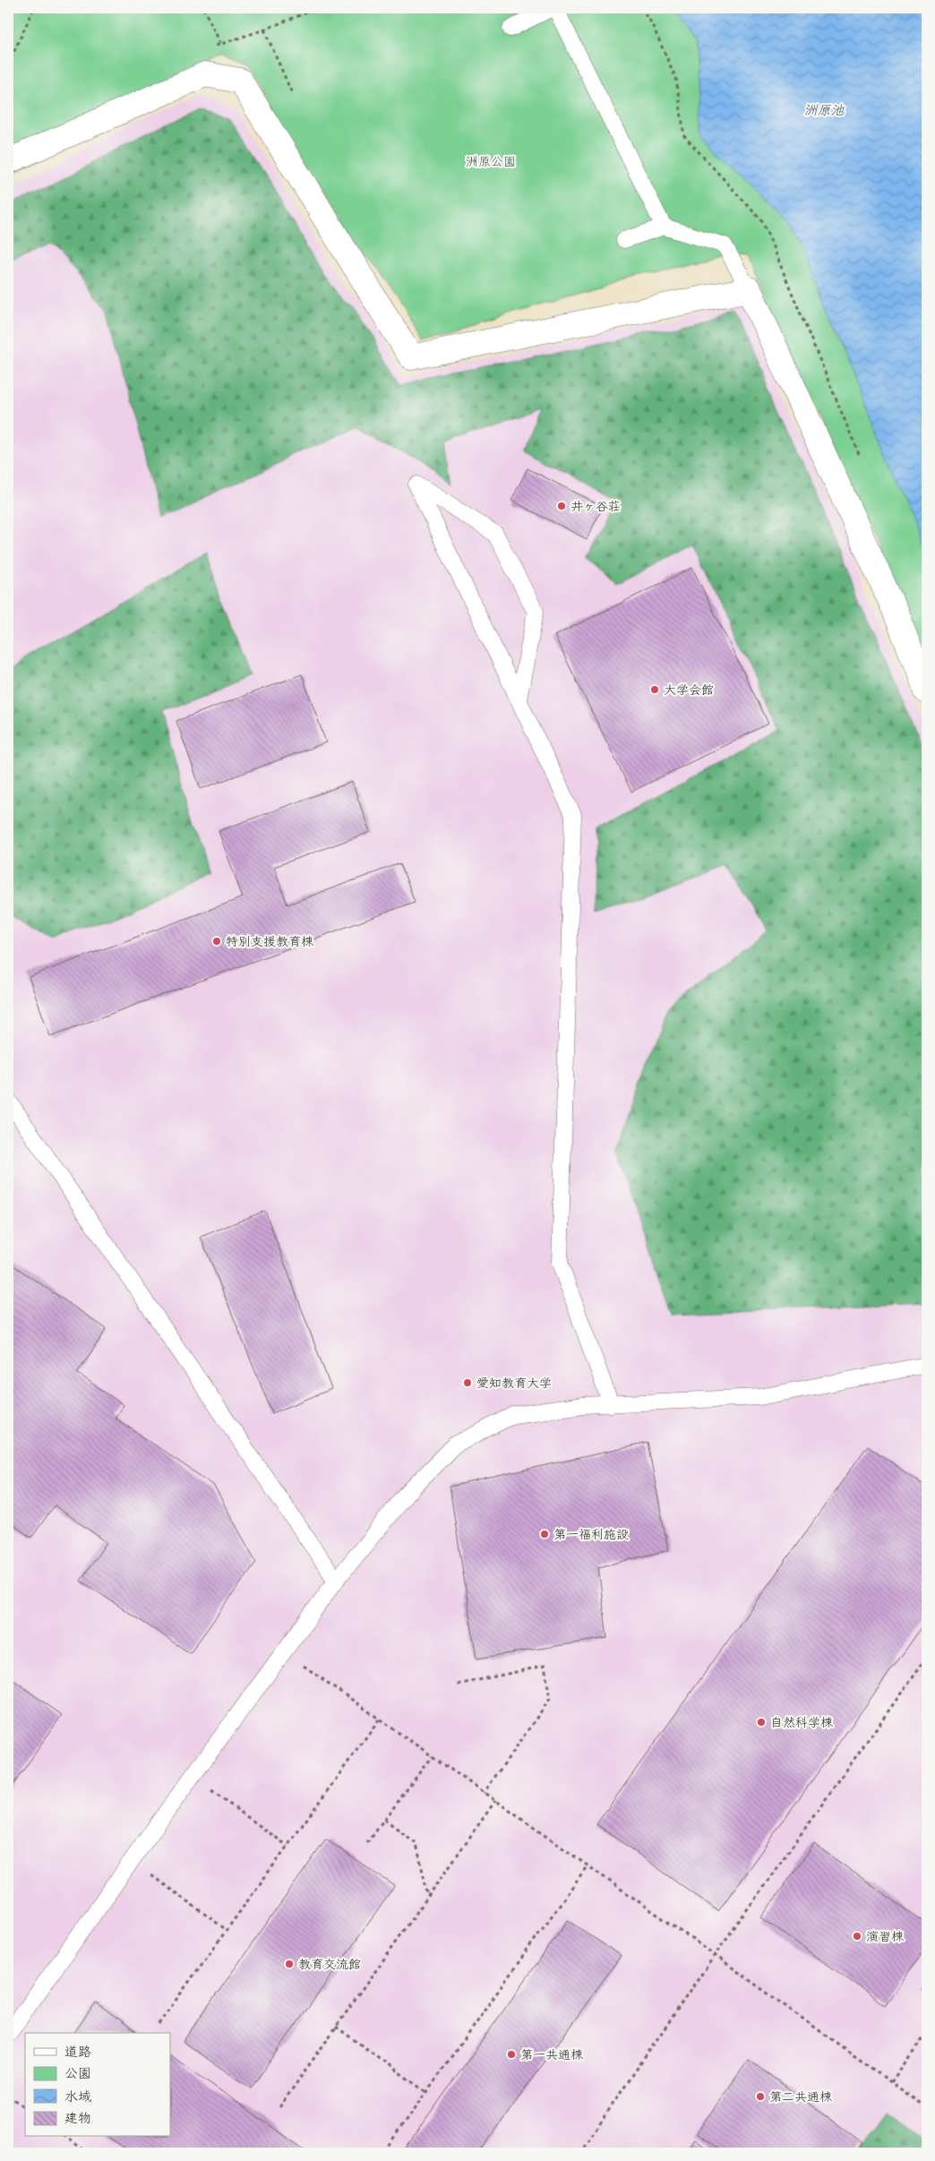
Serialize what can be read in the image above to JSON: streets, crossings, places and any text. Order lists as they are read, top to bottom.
{
  "water": ["洲原池"],
  "parks": ["洲原公園"],
  "places": [
    "井ヶ谷荘",
    "大学会館",
    "特別支援教育棟",
    "愛知教育大学",
    "第一福利施設",
    "自然科学棟",
    "演習棟",
    "教育交流館",
    "第一共通棟",
    "第二共通棟"
  ],
  "legend": [
    "道路",
    "公園",
    "水域",
    "建物"
  ]
}
